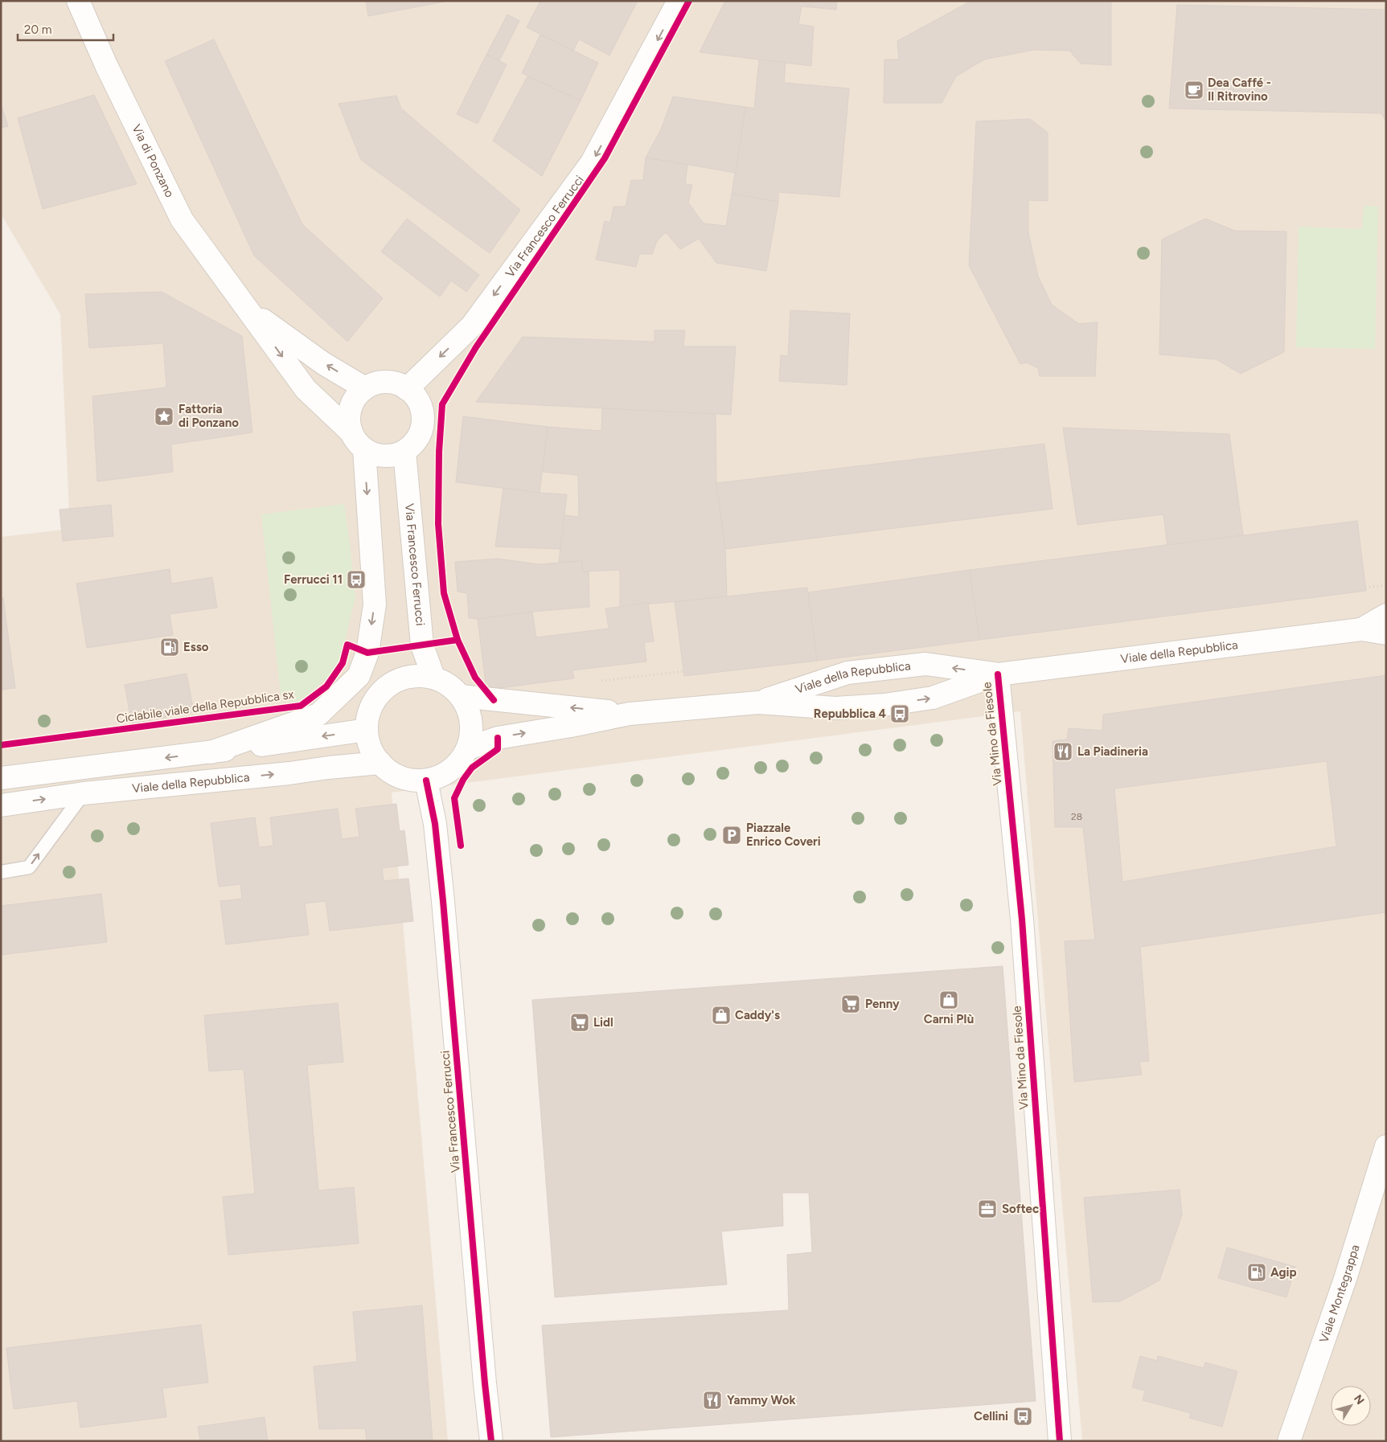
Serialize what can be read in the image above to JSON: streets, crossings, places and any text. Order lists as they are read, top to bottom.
{
  "streets": {
    "street": [
      "Via di Ponzano",
      "Via Francesco Ferrucci",
      "Viale della Repubblica",
      "Via Mino da Fiesole",
      "Viale Montegrappa"
    ],
    "cycle path": ["Ciclabile viale della Repubblica sx"]
  },
  "crossings": [
    ["Via di Ponzano", "Via Francesco Ferrucci"],
    ["Via Francesco Ferrucci", "Viale della Repubblica"],
    ["Viale della Repubblica", "Via Mino da Fiesole"]
  ],
  "places": {
    "cafe": ["Dea Caffé - Il Ritrovino"],
    "place": ["Fattoria di Ponzano"],
    "bus stop": ["Ferrucci 11", "Repubblica 4", "Cellini"],
    "fuel station": ["Esso", "Agip"],
    "restaurant": ["La Piadineria", "Yammy Wok"],
    "parking": ["Piazzale Enrico Coveri"],
    "shop": ["Carni PIù", "Caddy's"],
    "supermarket": ["Penny", "Lidl"],
    "office": ["Softec"]
  },
  "house_numbers": ["28"],
  "scale_bar": "20 m",
  "north": "top right"
}
